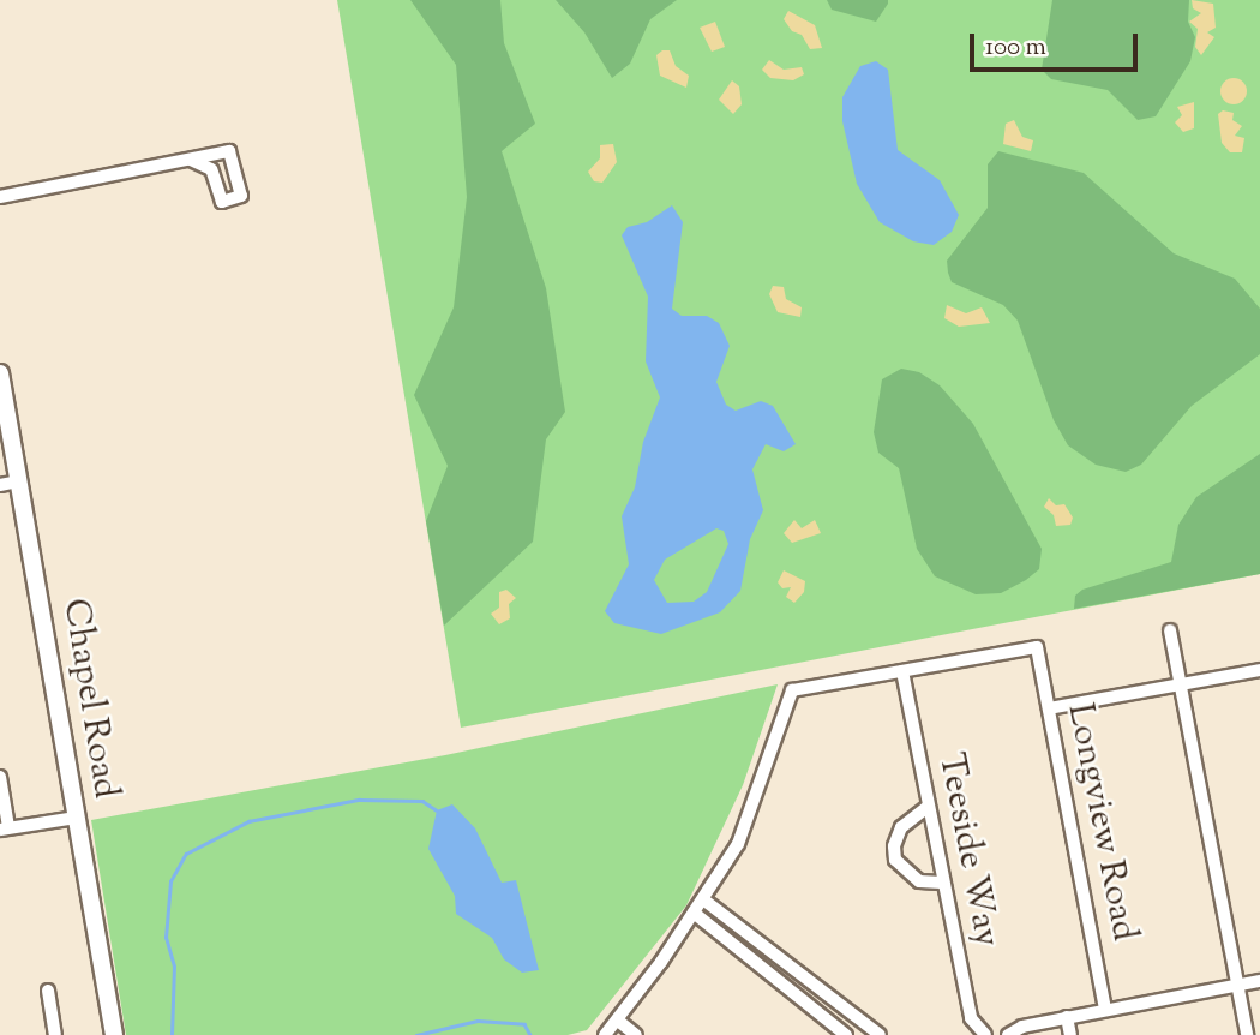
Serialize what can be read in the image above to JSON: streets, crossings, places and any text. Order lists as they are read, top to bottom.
{
  "streets": {
    "main road": ["Chapel Road"],
    "street": ["Longview Road", "Teeside Way"]
  },
  "crossings": [
    ["Longview Road", "Teeside Way"]
  ],
  "scale_bar": "100 m"
}
